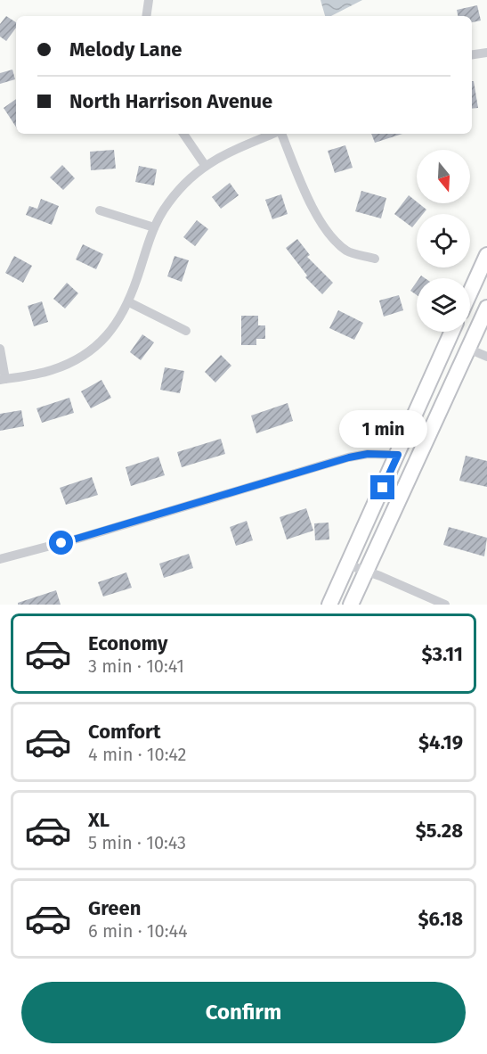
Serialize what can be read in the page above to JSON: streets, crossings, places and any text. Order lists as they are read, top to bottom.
{
  "north": "bottom",
  "page": {
    "banner": ["Melody Lane", "North Harrison Avenue"],
    "bubble": "1 min",
    "list": [
      {
        "name": "Economy",
        "note": "3 min · 10:41",
        "value": "$3.11"
      },
      {
        "name": "Comfort",
        "note": "4 min · 10:42",
        "value": "$4.19"
      },
      {
        "name": "XL",
        "note": "5 min · 10:43",
        "value": "$5.28"
      },
      {
        "name": "Green",
        "note": "6 min · 10:44",
        "value": "$6.18"
      }
    ],
    "buttons": "Confirm"
  }
}
